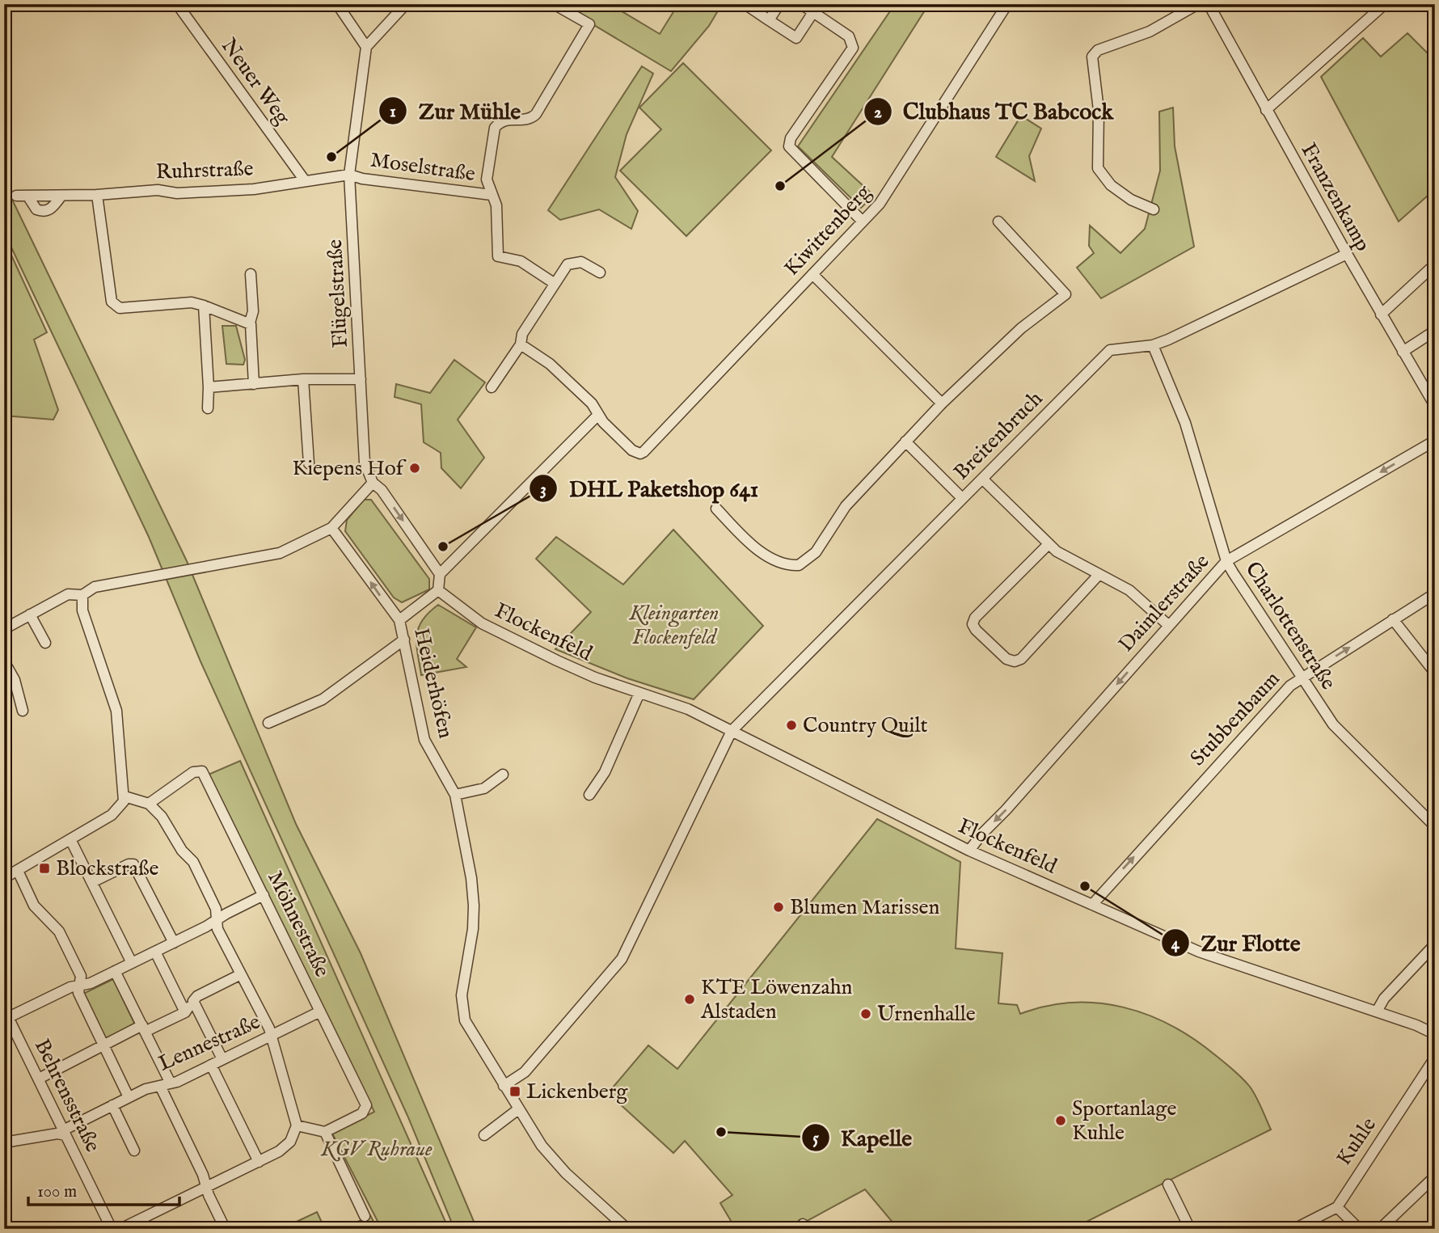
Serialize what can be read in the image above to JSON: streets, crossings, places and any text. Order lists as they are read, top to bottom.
{
  "streets": {
    "street": [
      "Neuer Weg",
      "Moselstraße",
      "Ruhrstraße",
      "Franzenkamp",
      "Kiwittenberg",
      "Flügelstraße",
      "Breitenbruch",
      "Daimlerstraße",
      "Charlottenstraße",
      "Flockenfeld",
      "Heiderhöfen",
      "Stubbenbaum",
      "Möhnestraße",
      "Lennestraße",
      "Behrensstraße",
      "Kuhle"
    ]
  },
  "crossings": [
    ["Neuer Weg", "Ruhrstraße"],
    ["Moselstraße", "Ruhrstraße"],
    ["Moselstraße", "Flügelstraße"],
    ["Ruhrstraße", "Flügelstraße"],
    ["Franzenkamp", "Breitenbruch"],
    ["Breitenbruch", "Charlottenstraße"],
    ["Breitenbruch", "Flockenfeld"],
    ["Daimlerstraße", "Charlottenstraße"],
    ["Daimlerstraße", "Flockenfeld"],
    ["Charlottenstraße", "Stubbenbaum"],
    ["Flockenfeld", "Stubbenbaum"],
    ["Möhnestraße", "Lennestraße"],
    ["Lennestraße", "Behrensstraße"]
  ],
  "one_way": ["Daimlerstraße", "Stubbenbaum"],
  "parks": ["Kleingarten Flockenfeld", "KGV Ruhraue"],
  "places": {
    "other": [
      "Zur Mühle",
      "Clubhaus TC Babcock",
      "Kiepens Hof",
      "DHL Paketshop 641",
      "Country Quilt",
      "Zur Flotte",
      "Blumen Marissen",
      "KTE Löwenzahn Alstaden",
      "Urnenhalle",
      "Sportanlage Kuhle",
      "Kapelle"
    ],
    "transit": ["Blockstraße", "Lickenberg"]
  },
  "scale_bar": "100 m"
}
